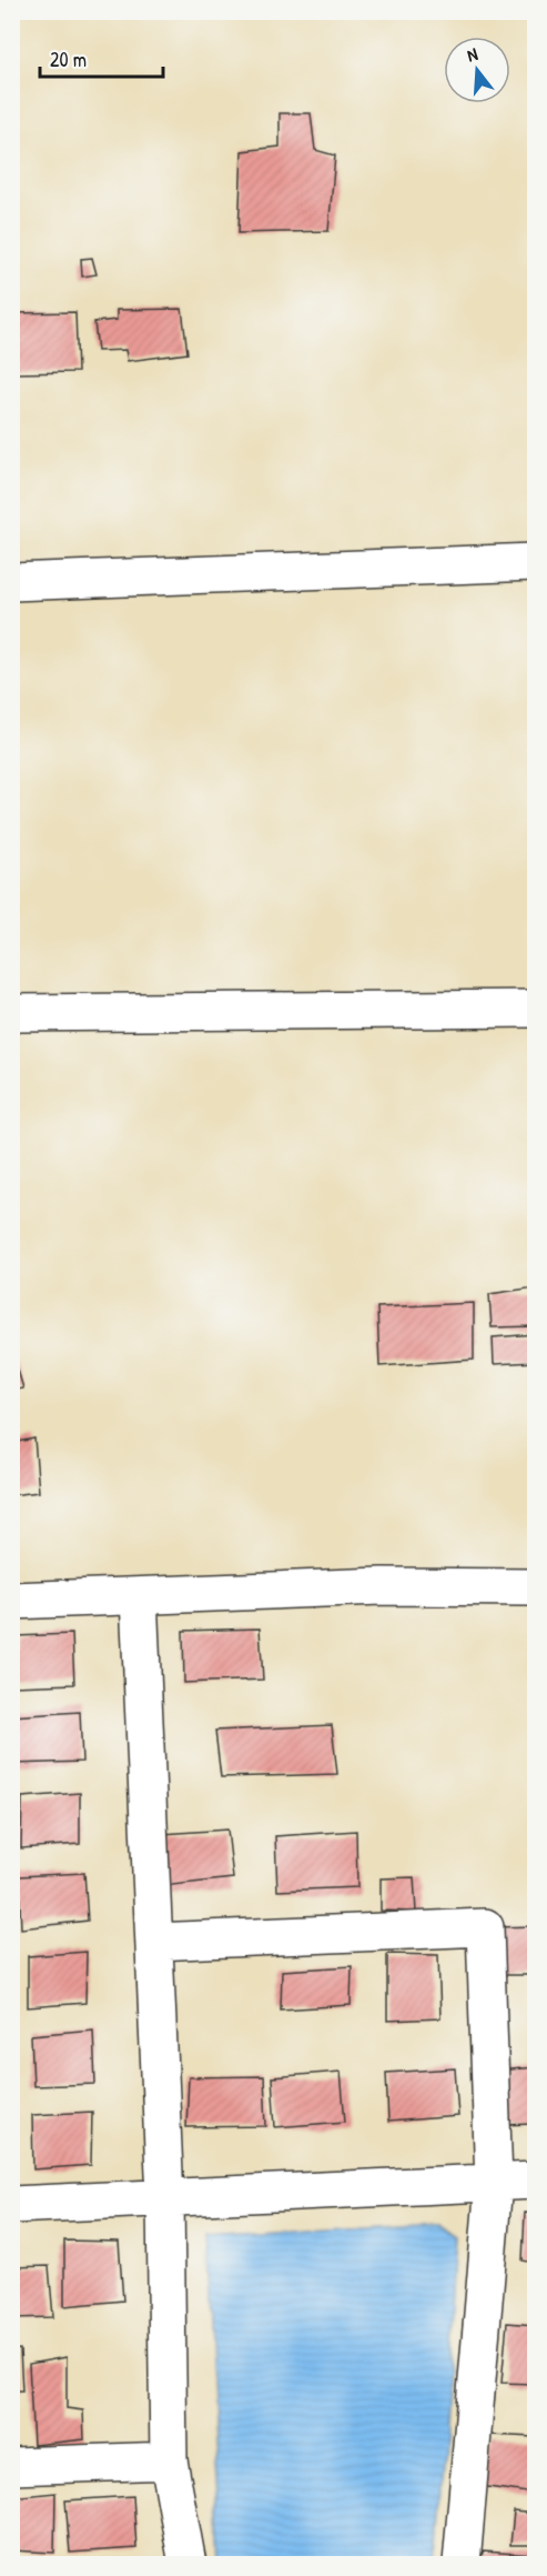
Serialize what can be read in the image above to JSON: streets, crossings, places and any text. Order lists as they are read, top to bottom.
{
  "scale_bar": "20 m",
  "north": "top"
}
